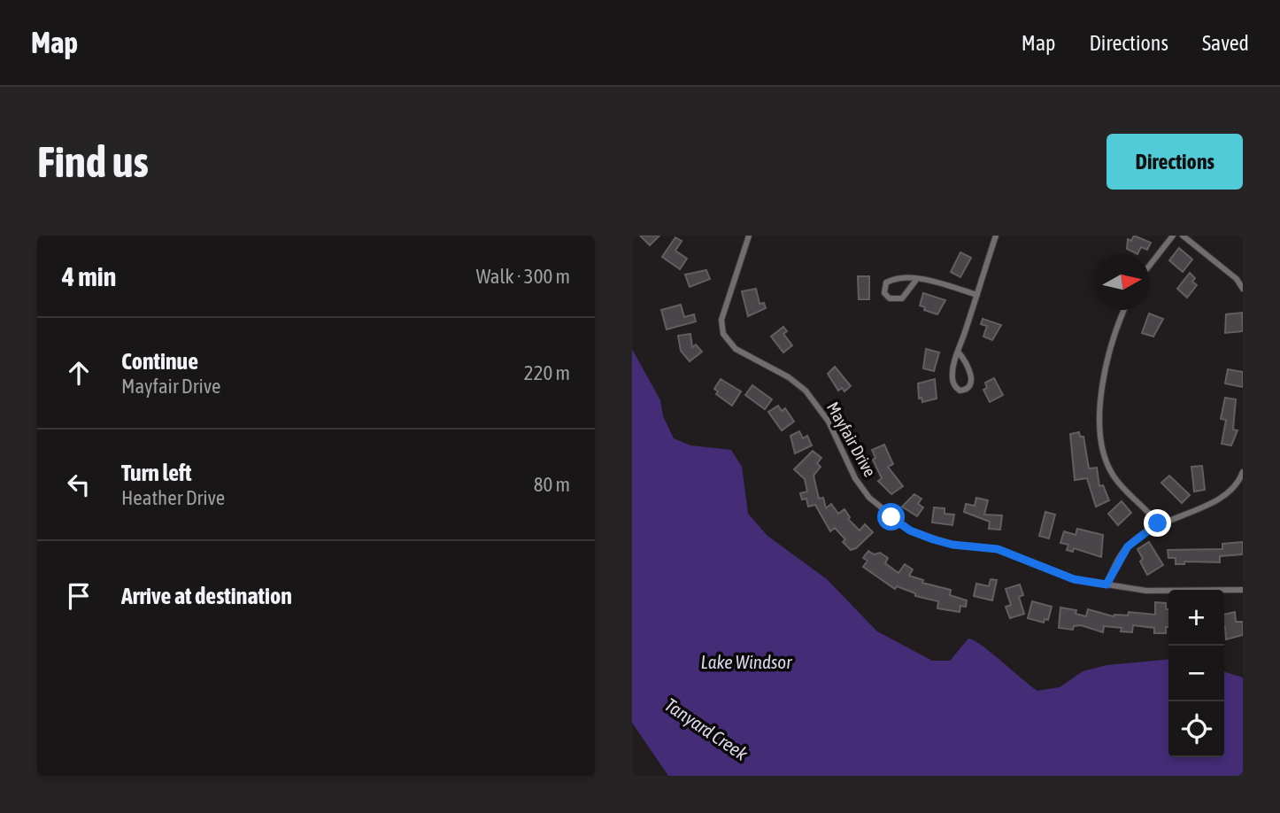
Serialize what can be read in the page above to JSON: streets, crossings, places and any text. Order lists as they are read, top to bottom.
{
  "streets": {
    "street": ["Mayfair Drive"]
  },
  "water": ["Lake Windsor", "Tanyard Creek"],
  "north": "right",
  "page": {
    "header": "Map",
    "nav": ["Map", "Directions", "Saved"],
    "buttons": "Directions",
    "title": "Find us",
    "heading": ["4 min", "Walk · 300 m"],
    "list": [
      ["Continue", "Mayfair Drive", "220 m"],
      ["Turn left", "Heather Drive", "80 m"],
      "Arrive at destination"
    ],
    "map_buttons": ["+", "−"]
  }
}
